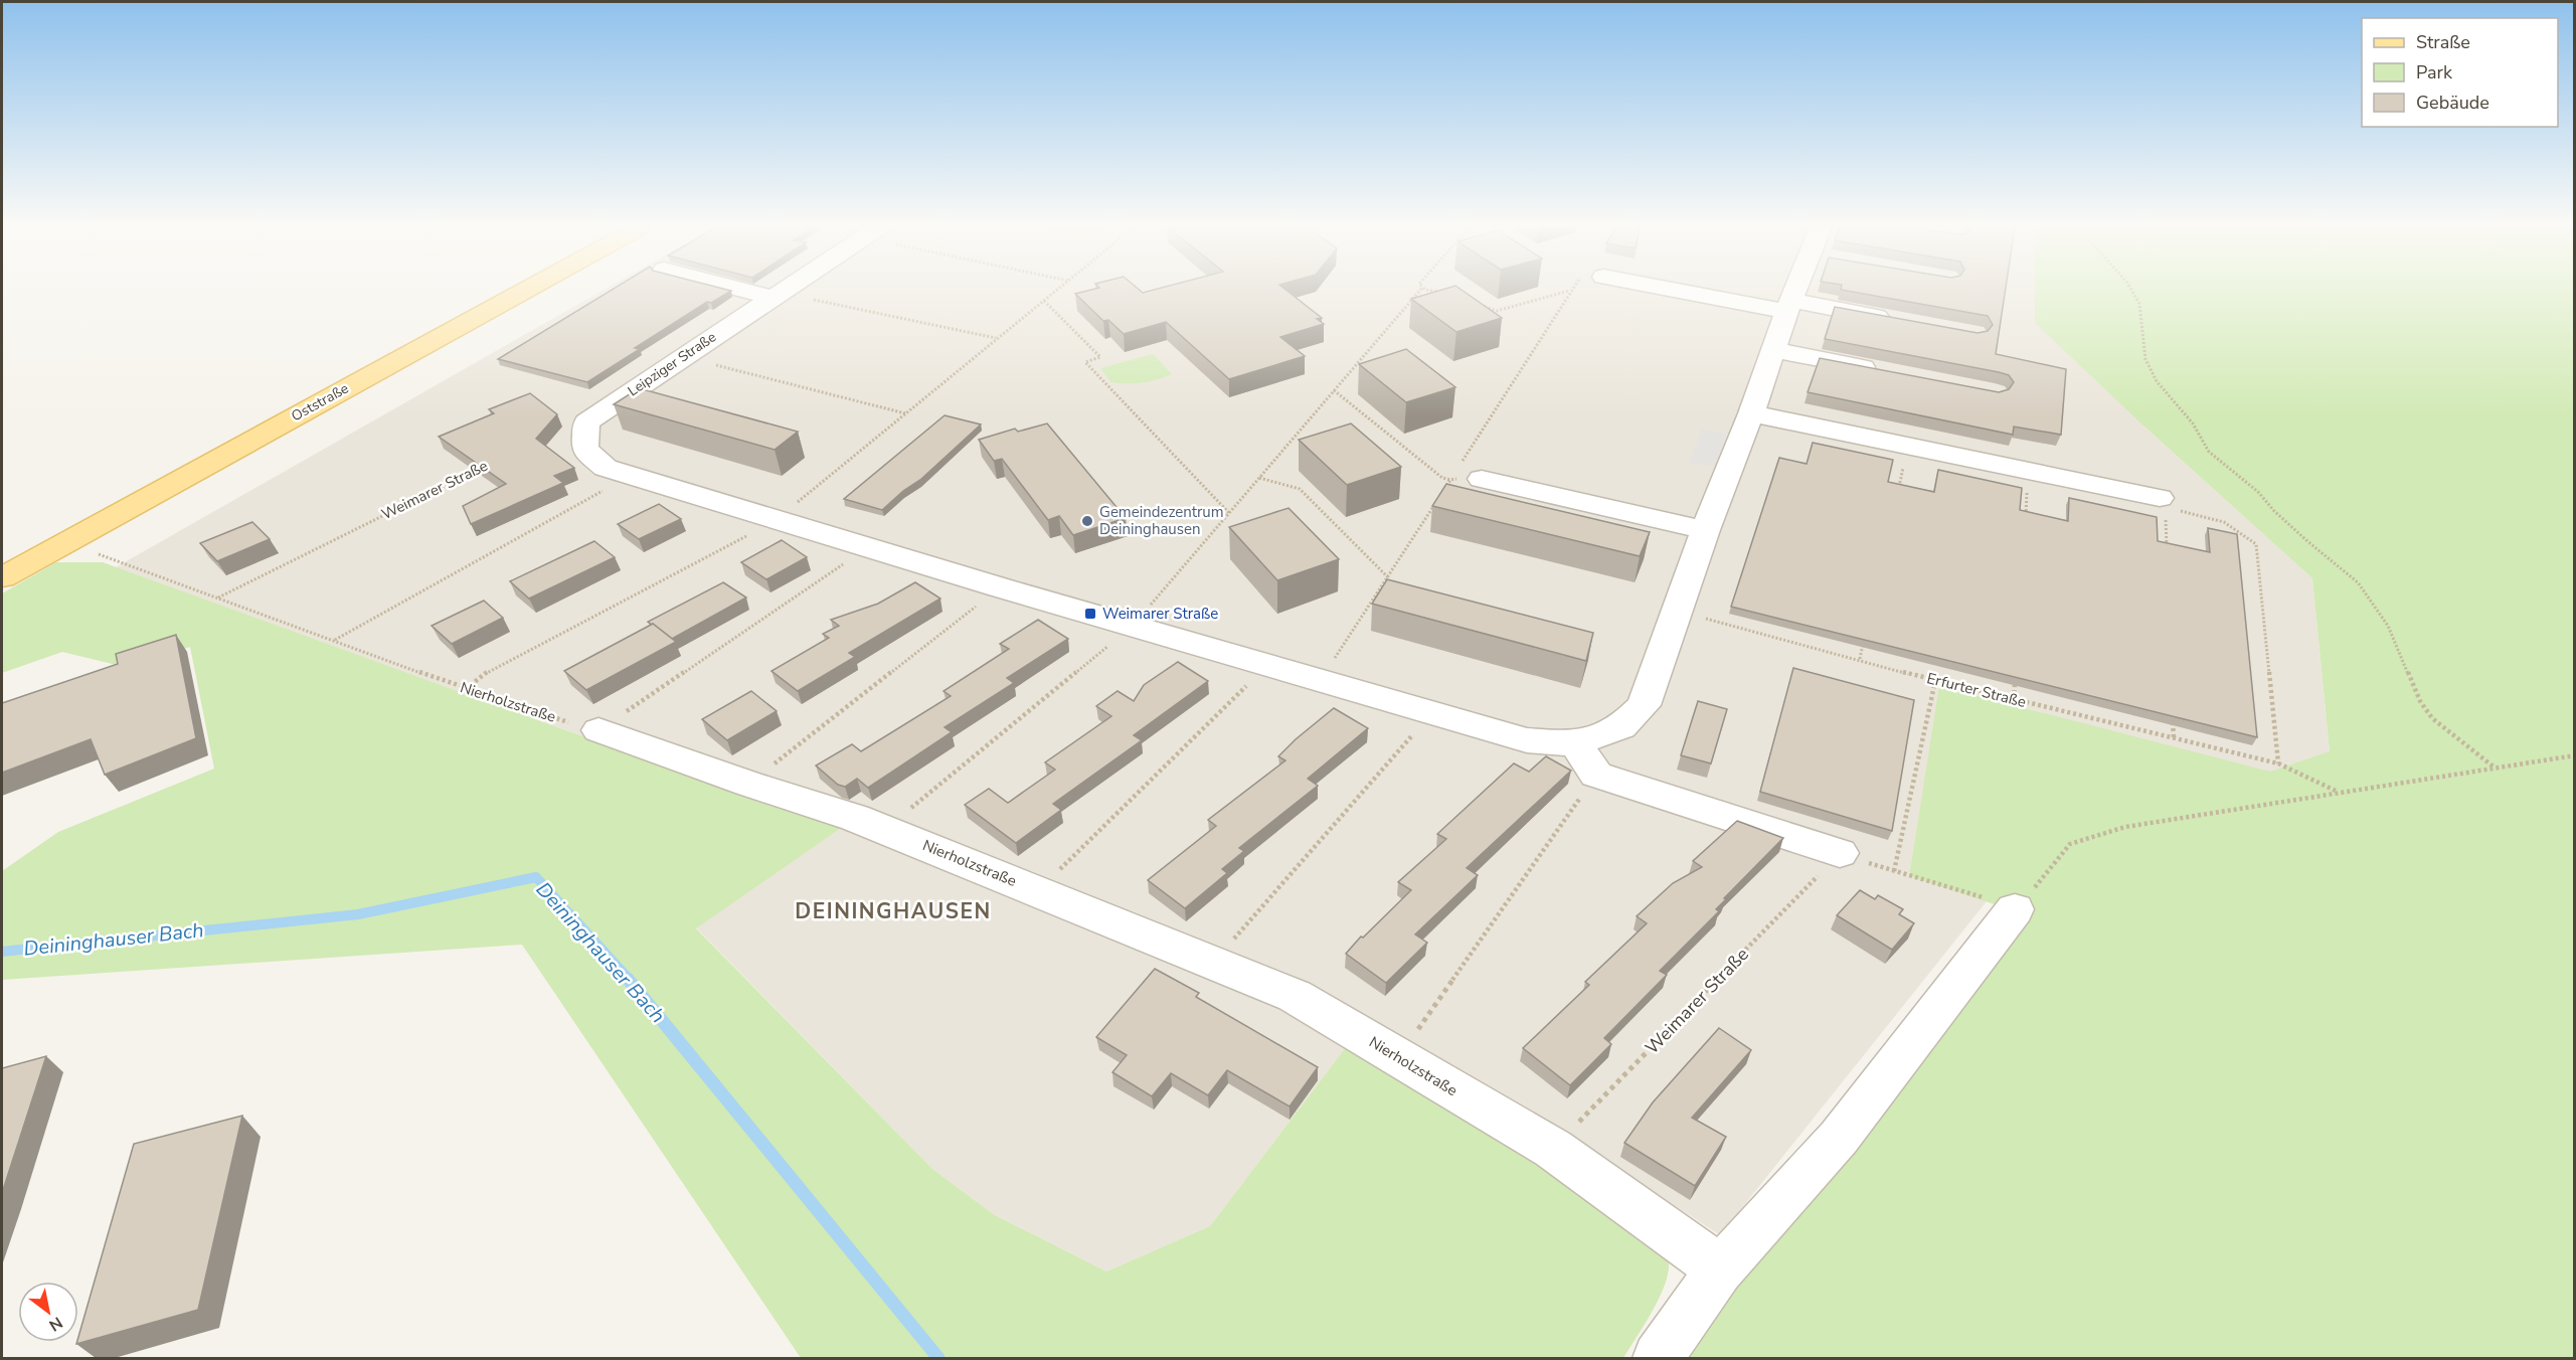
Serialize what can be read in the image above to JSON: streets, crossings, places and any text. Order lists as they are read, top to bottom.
{
  "streets": {
    "main road": ["Oststraße"],
    "street": ["Leipziger Straße", "Nierholzstraße"],
    "path": ["Weimarer Straße", "Erfurter Straße"]
  },
  "crossings": [
    ["Oststraße", "Nierholzstraße"],
    ["Weimarer Straße", "Nierholzstraße"]
  ],
  "districts": ["DEININGHAUSEN"],
  "water": ["Deininghauser Bach"],
  "places": {
    "other": ["Gemeindezentrum Deininghausen"],
    "transit": ["Weimarer Straße"]
  },
  "legend": ["Straße", "Park", "Gebäude"],
  "north": "bottom right"
}
